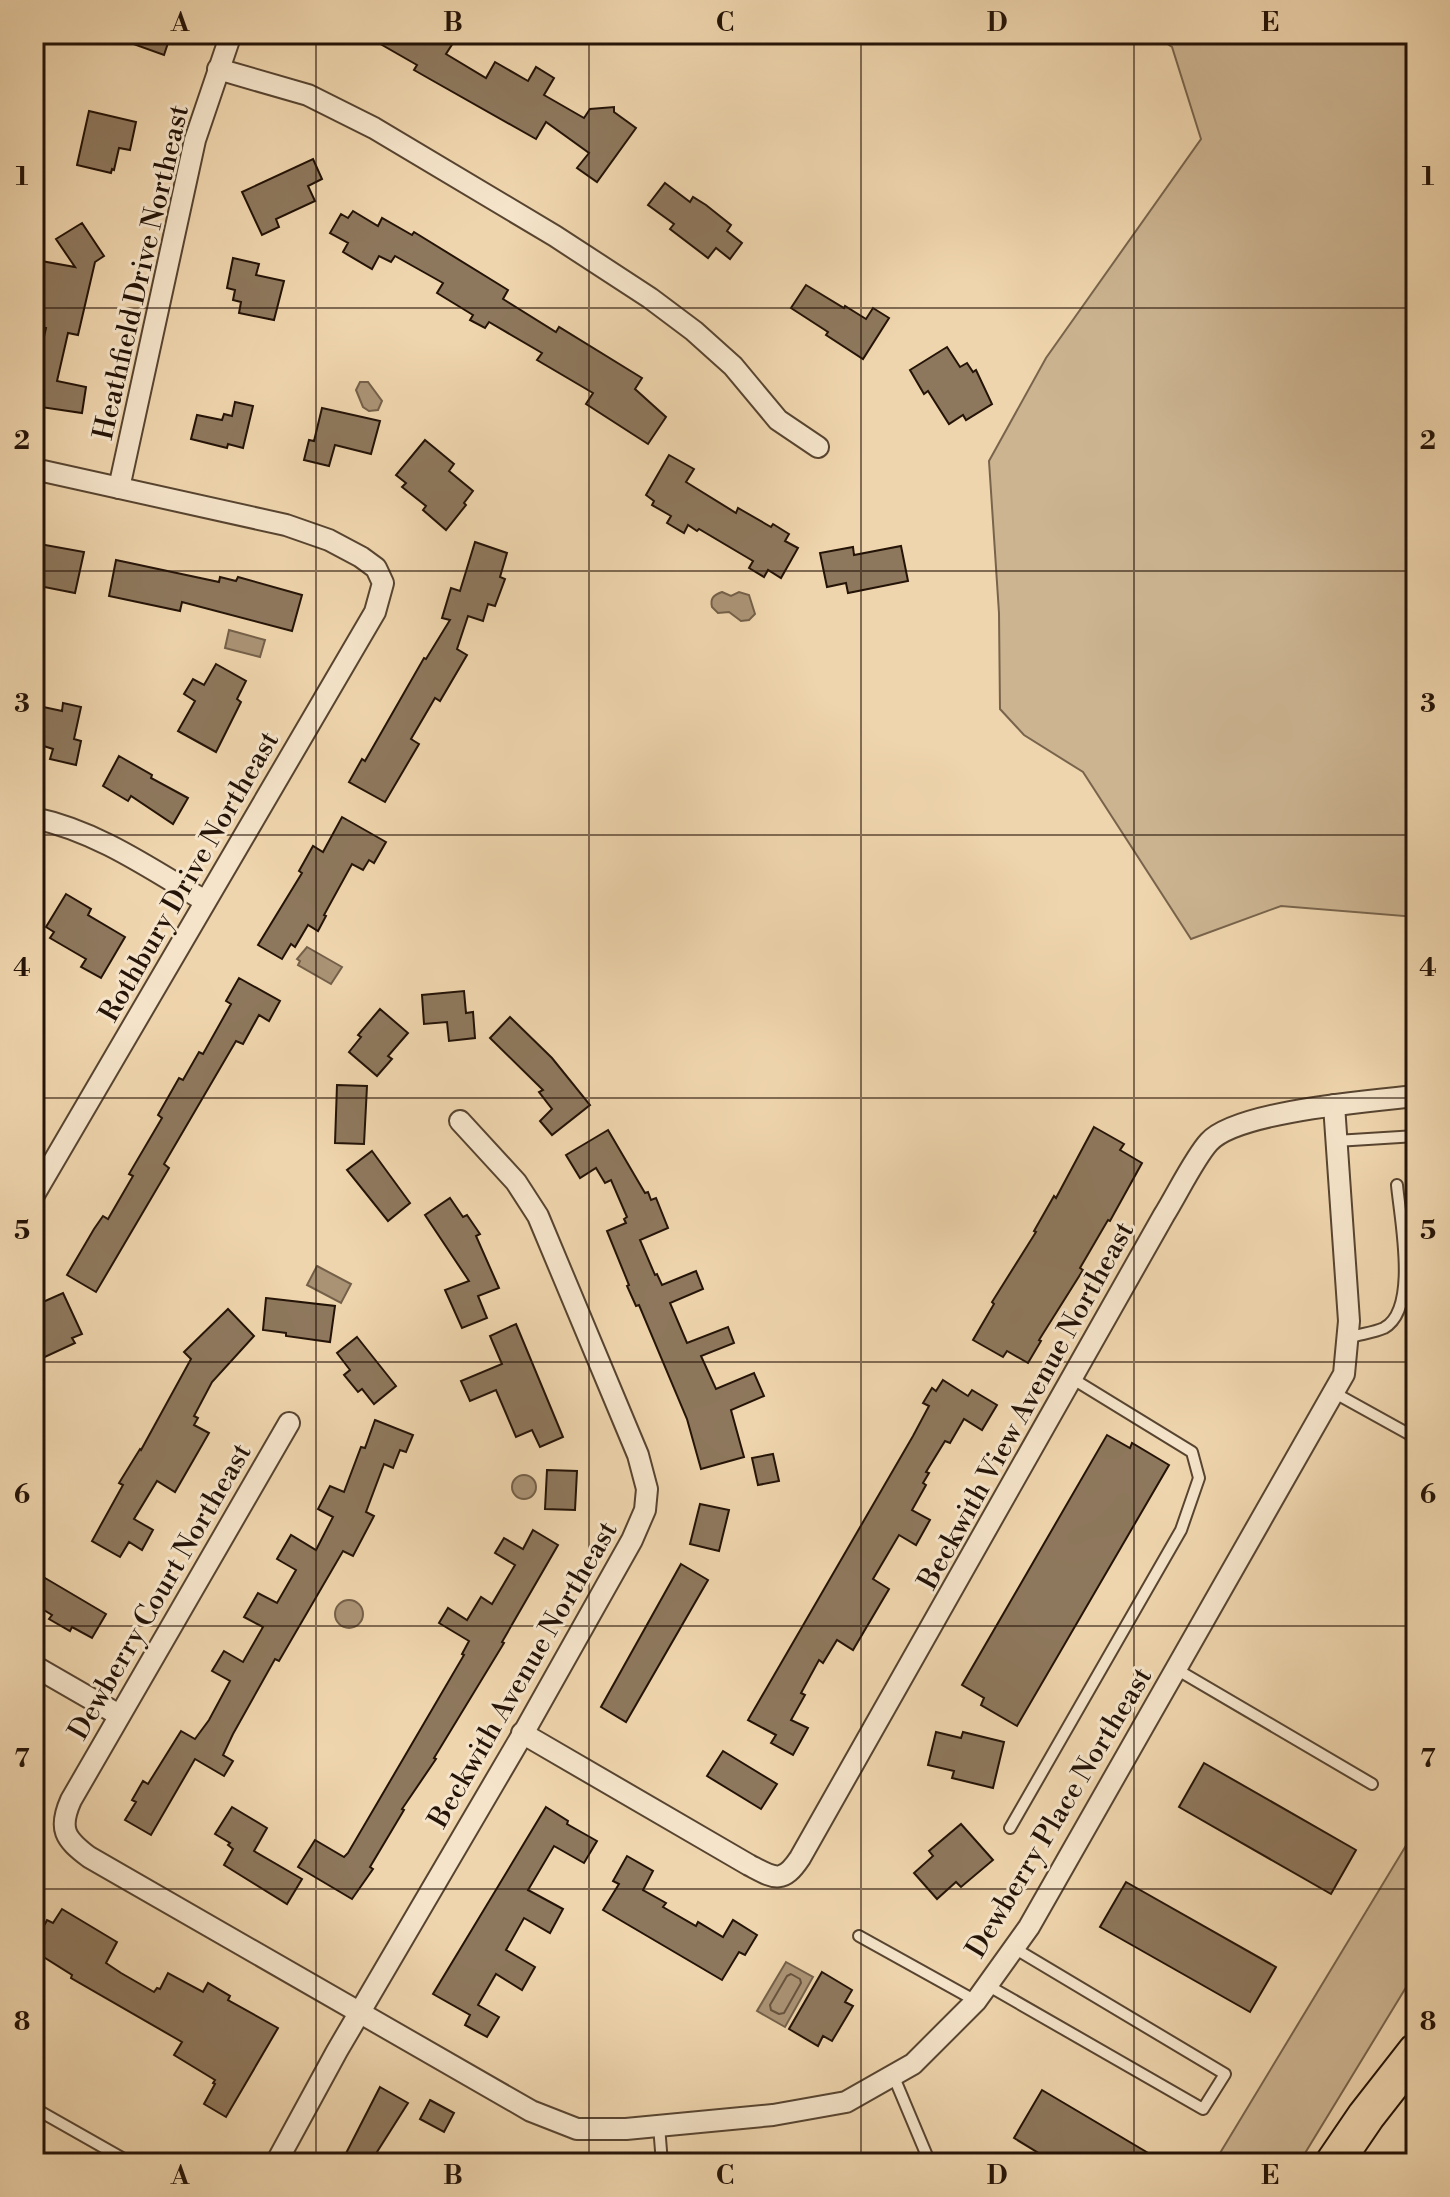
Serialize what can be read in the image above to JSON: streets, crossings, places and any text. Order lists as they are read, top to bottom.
{
  "streets": {
    "street": [
      "Heathfield Drive Northeast",
      "Rothbury Drive Northeast",
      "Beckwith View Avenue Northeast",
      "Dewberry Court Northeast",
      "Beckwith Avenue Northeast",
      "Dewberry Place Northeast"
    ]
  },
  "crossings": [
    ["Heathfield Drive Northeast", "Rothbury Drive Northeast"],
    ["Beckwith View Avenue Northeast", "Beckwith Avenue Northeast"],
    ["Beckwith View Avenue Northeast", "Dewberry Place Northeast"],
    ["Dewberry Court Northeast", "Dewberry Place Northeast"],
    ["Beckwith Avenue Northeast", "Dewberry Place Northeast"]
  ],
  "grid": {
    "columns": [
      "A",
      "B",
      "C",
      "D",
      "E"
    ],
    "rows": [
      "1",
      "2",
      "3",
      "4",
      "5",
      "6",
      "7",
      "8"
    ]
  }
}
